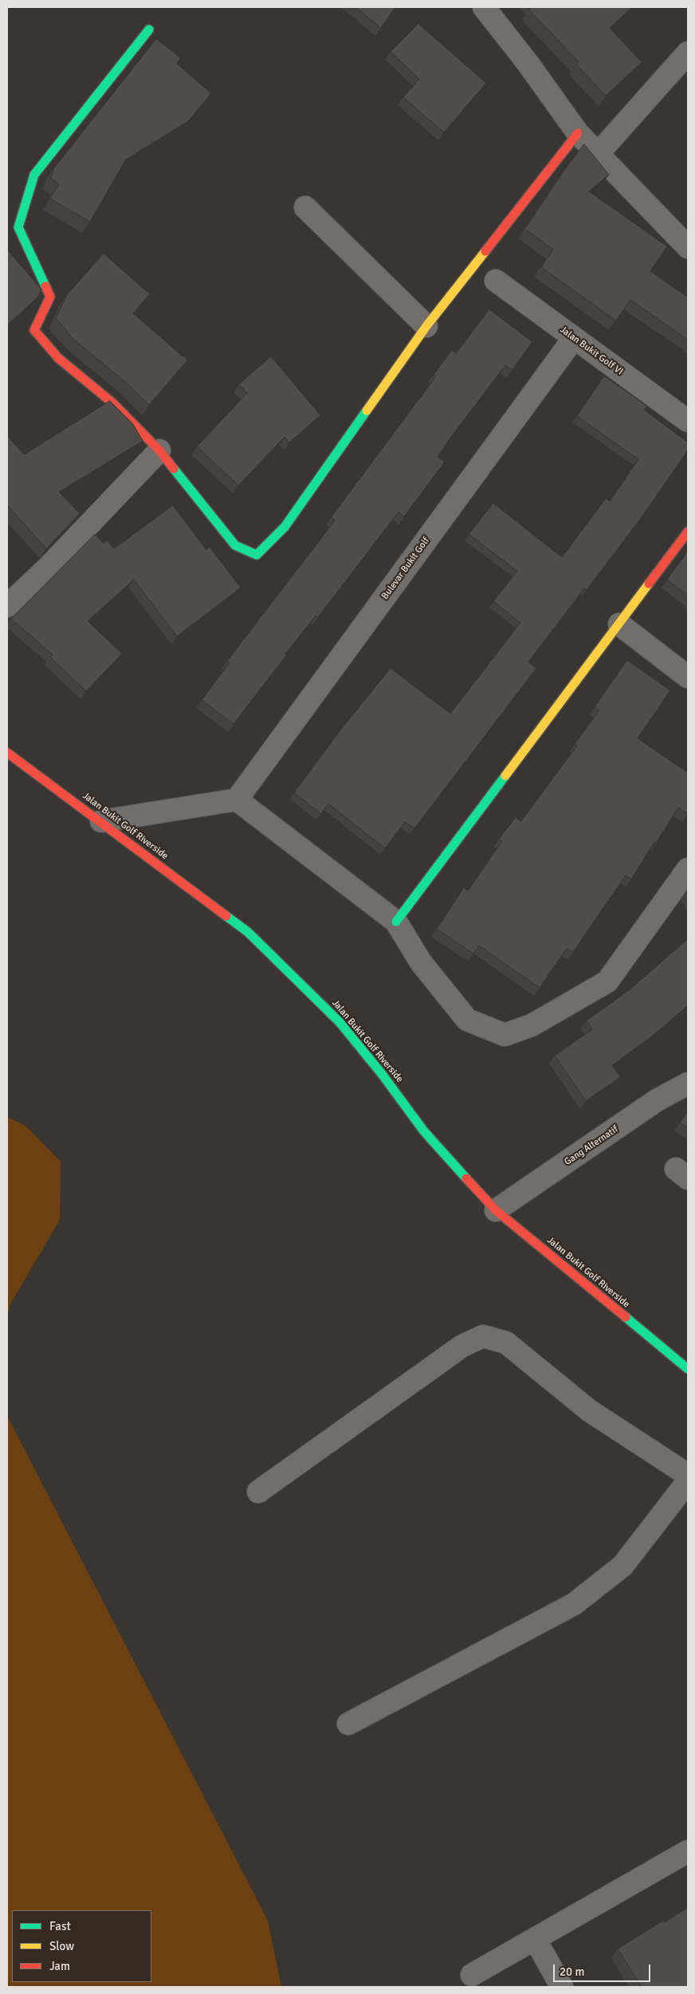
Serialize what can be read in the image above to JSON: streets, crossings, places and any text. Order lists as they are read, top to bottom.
{
  "streets": {
    "street": [
      "Jalan Bukit Golf VI",
      "Bulevar Bukit Golf",
      "Jalan Bukit Golf Riverside",
      "Gang Alternatif"
    ]
  },
  "crossings": [
    ["Jalan Bukit Golf VI", "Bulevar Bukit Golf"],
    ["Jalan Bukit Golf Riverside", "Gang Alternatif"]
  ],
  "legend": ["Fast", "Slow", "Jam"],
  "scale_bar": "20 m"
}
